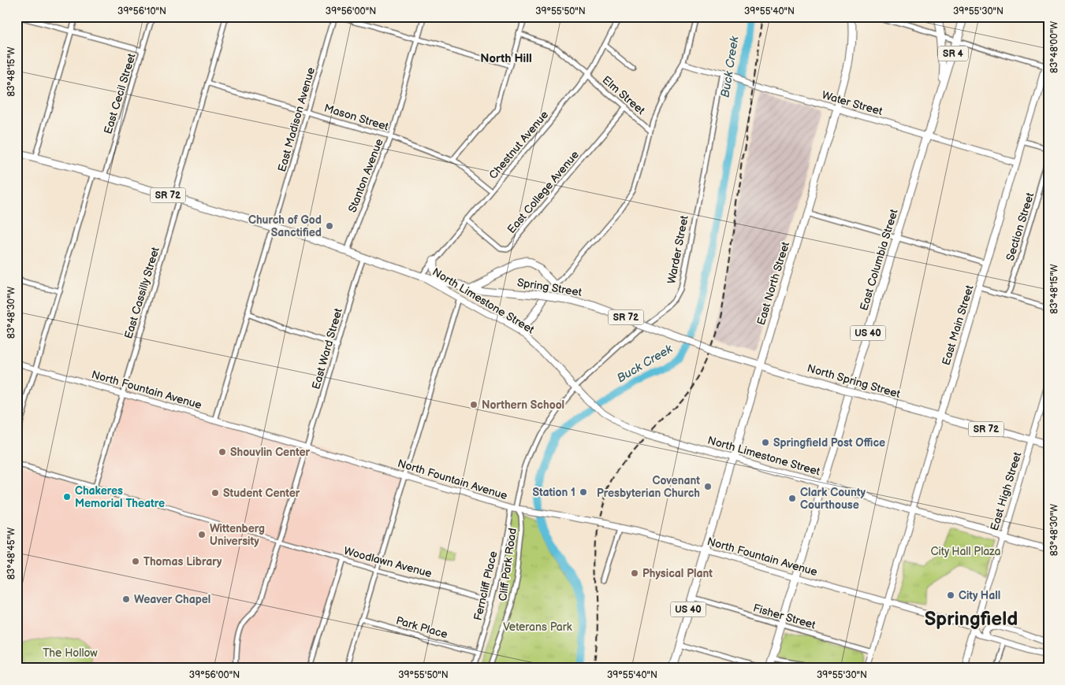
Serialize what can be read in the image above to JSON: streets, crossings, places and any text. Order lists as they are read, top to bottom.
{
  "streets": {
    "main road": [
      "SR 4",
      "SR 72",
      "East Columbia Street",
      "East North Street",
      "Spring Street",
      "North Limestone Street",
      "East Main Street",
      "US 40",
      "North Spring Street"
    ],
    "street": [
      "East Cecil Street",
      "Elm Street",
      "Water Street",
      "Mason Street",
      "East Madison Avenue",
      "Chestnut Avenue",
      "Stanton Avenue",
      "East College Avenue",
      "Section Street",
      "Warder Street",
      "East Cassilly Street",
      "East Ward Street",
      "North Fountain Avenue",
      "East High Street",
      "Woodlawn Avenue",
      "Cliff Park Road",
      "Ferncliff Place",
      "Fisher Street",
      "Park Place"
    ]
  },
  "crossings": [
    ["East Cecil Street", "North Limestone Street"],
    ["Elm Street", "Chestnut Avenue"],
    ["Elm Street", "East College Avenue"],
    ["Water Street", "Warder Street"],
    ["Water Street", "East Columbia Street"],
    ["Water Street", "East North Street"],
    ["Water Street", "East Main Street"],
    ["Mason Street", "East Madison Avenue"],
    ["Mason Street", "Chestnut Avenue"],
    ["Mason Street", "Stanton Avenue"],
    ["Mason Street", "East Cassilly Street"],
    ["East Madison Avenue", "North Limestone Street"],
    ["East Madison Avenue", "North Fountain Avenue"],
    ["Chestnut Avenue", "East College Avenue"],
    ["Chestnut Avenue", "Spring Street"],
    ["Chestnut Avenue", "North Limestone Street"],
    ["Stanton Avenue", "North Limestone Street"],
    ["SR 72", "East Main Street"],
    ["SR 72", "North Spring Street"],
    ["SR 72", "East High Street"],
    ["Warder Street", "North Limestone Street"],
    ["Warder Street", "North Fountain Avenue"],
    ["Warder Street", "Cliff Park Road"],
    ["East Columbia Street", "North Limestone Street"],
    ["East Columbia Street", "US 40"],
    ["East Columbia Street", "North Fountain Avenue"],
    ["East North Street", "Spring Street"],
    ["East North Street", "North Limestone Street"],
    ["East North Street", "US 40"],
    ["East North Street", "North Spring Street"],
    ["East North Street", "North Fountain Avenue"],
    ["Spring Street", "North Limestone Street"],
    ["Spring Street", "North Spring Street"],
    ["East Cassilly Street", "North Limestone Street"],
    ["East Cassilly Street", "North Fountain Avenue"],
    ["North Limestone Street", "East Main Street"],
    ["North Limestone Street", "East Ward Street"],
    ["North Limestone Street", "East High Street"],
    ["East Main Street", "North Spring Street"],
    ["East Main Street", "North Fountain Avenue"],
    ["East Main Street", "Fisher Street"],
    ["US 40", "North Fountain Avenue"],
    ["US 40", "Fisher Street"],
    ["East Ward Street", "North Fountain Avenue"],
    ["East Ward Street", "Woodlawn Avenue"],
    ["North Fountain Avenue", "East High Street"],
    ["North Fountain Avenue", "Cliff Park Road"],
    ["North Fountain Avenue", "Ferncliff Place"],
    ["Woodlawn Avenue", "Ferncliff Place"],
    ["Ferncliff Place", "Park Place"]
  ],
  "districts": ["North Hill", "Springfield"],
  "water": ["Buck Creek"],
  "parks": ["City Hall Plaza", "Veterans Park", "The Hollow"],
  "places": [
    "Church of God Sanctified",
    "Northern School",
    "Springfield Post Office",
    "Shouvlin Center",
    "Covenant Presbyterian Church",
    "Station 1",
    "Student Center",
    "Chakeres Memorial Theatre",
    "Clark County Courthouse",
    "Wittenberg University",
    "Thomas Library",
    "Physical Plant",
    "City Hall",
    "Weaver Chapel"
  ],
  "coordinates": [
    "39°56'10\"N",
    "39°56'00\"N",
    "39°55'50\"N",
    "39°55'40\"N",
    "39°55'30\"N",
    "83°48'00\"W",
    "83°48'15\"W",
    "83°48'30\"W",
    "83°48'45\"W"
  ]
}
